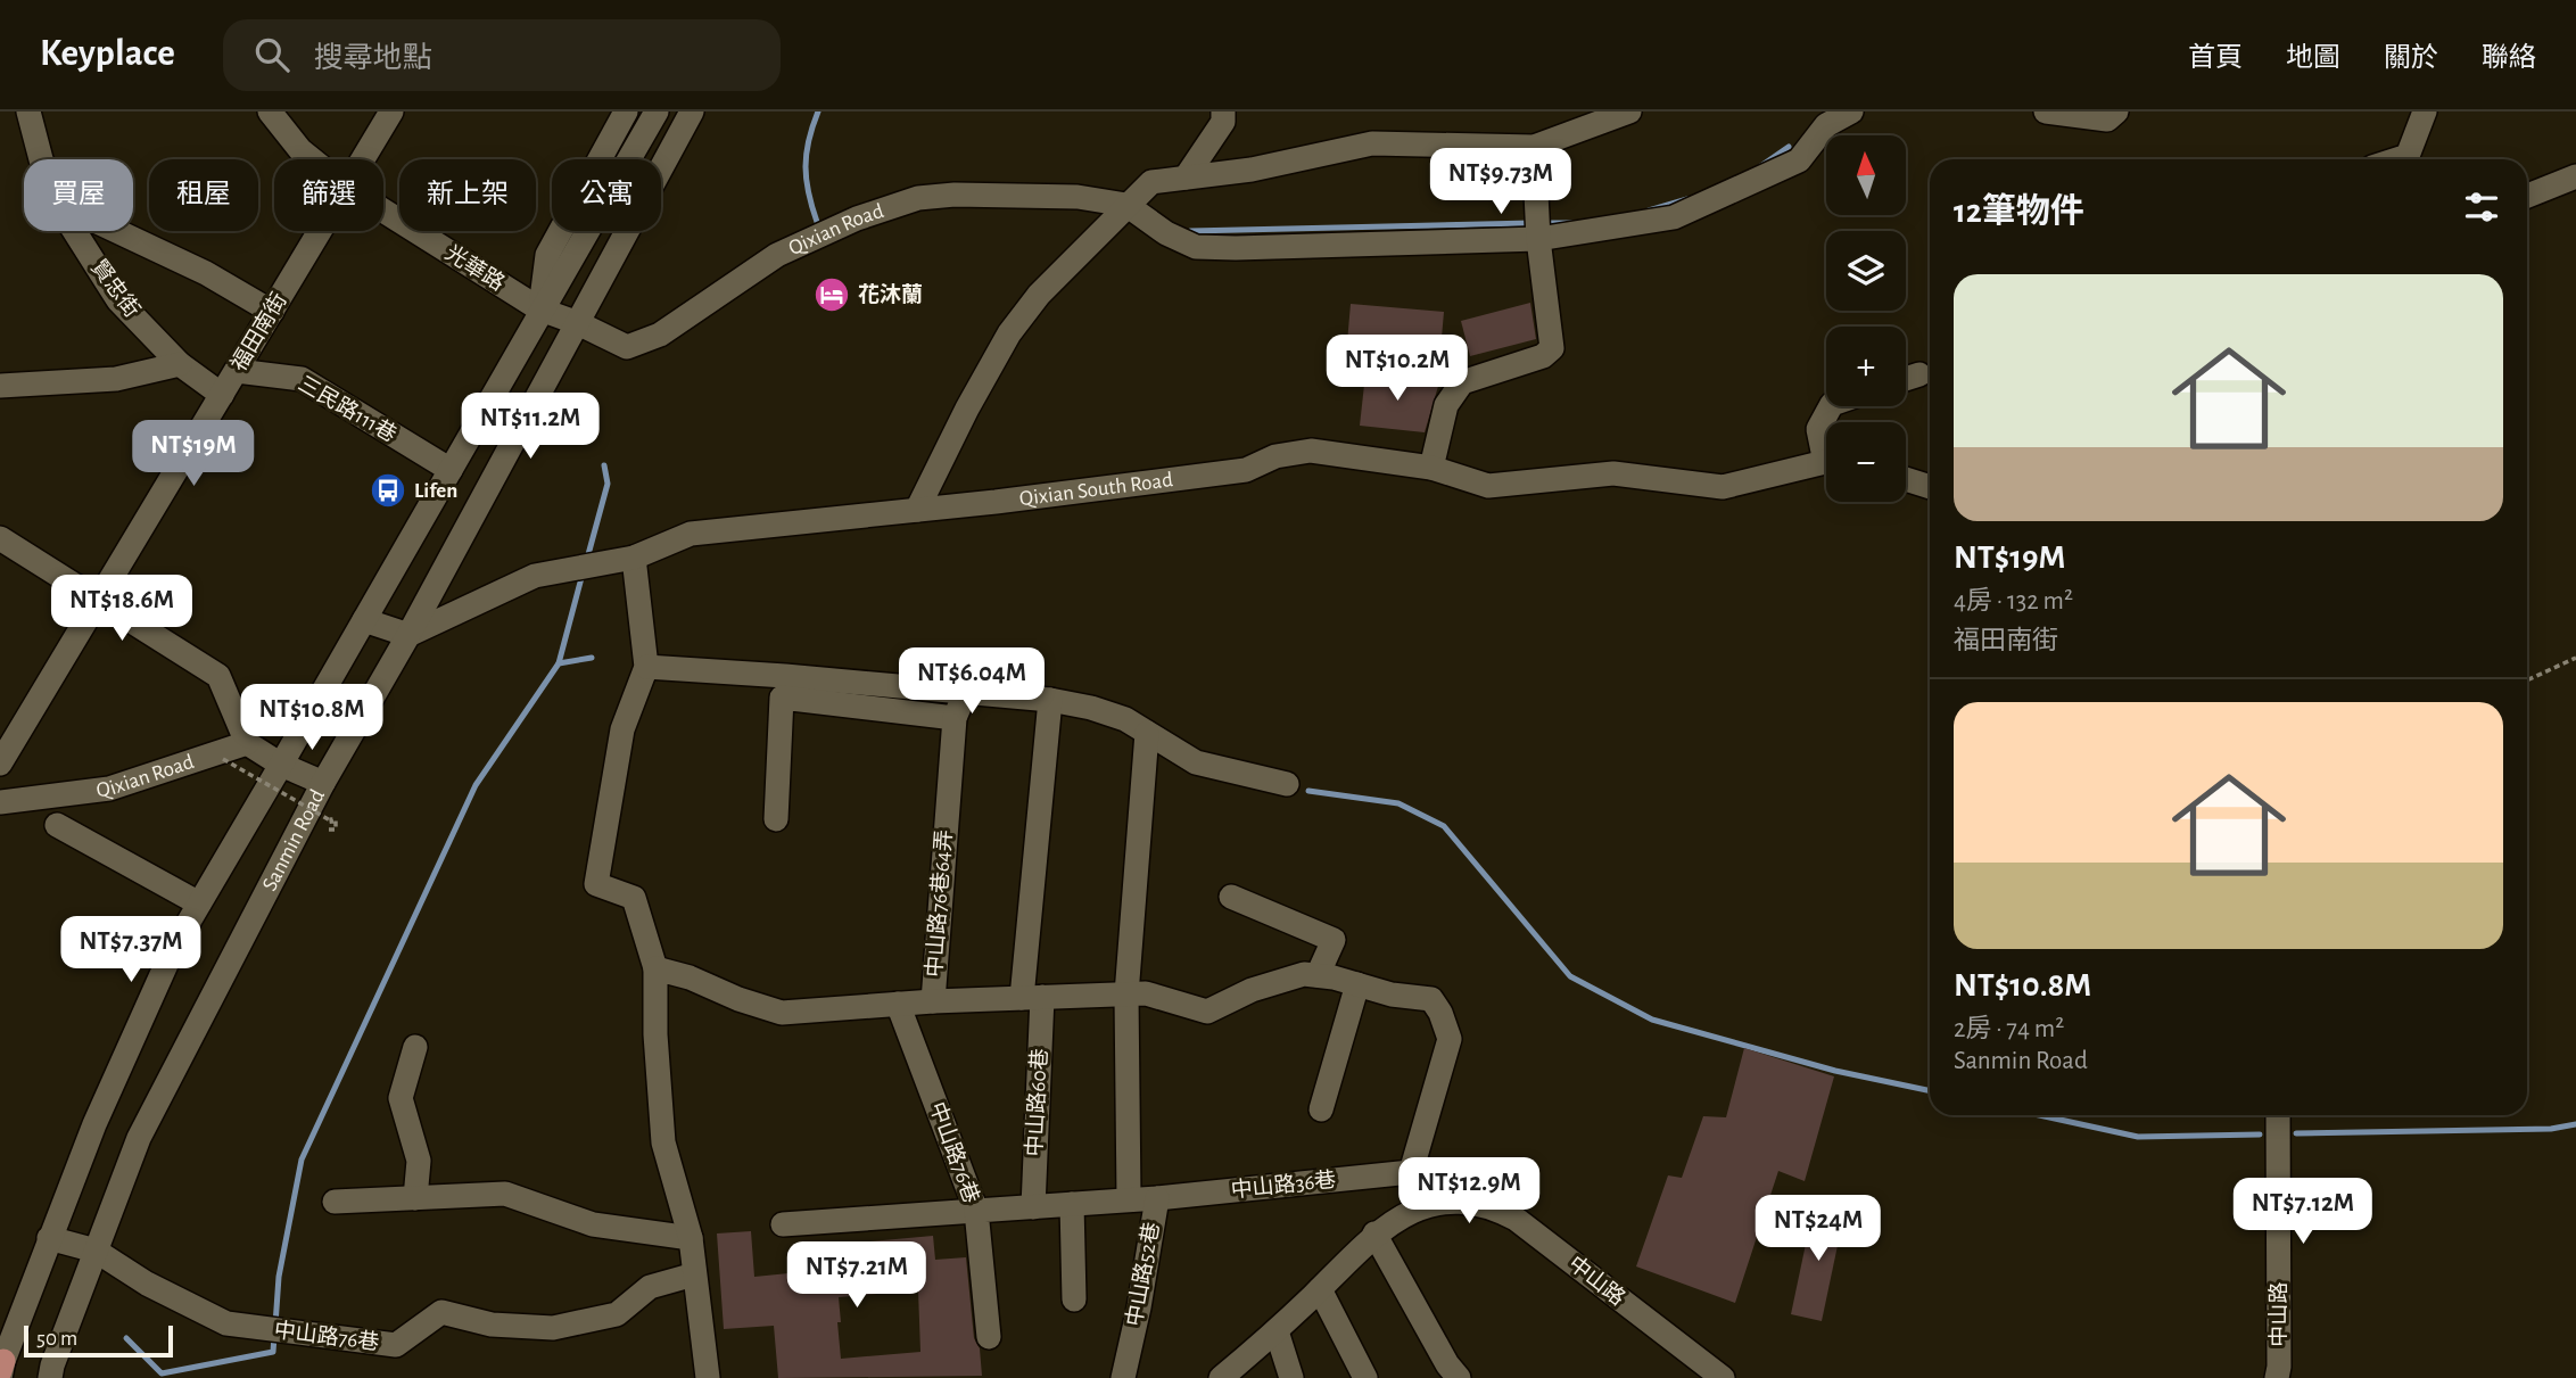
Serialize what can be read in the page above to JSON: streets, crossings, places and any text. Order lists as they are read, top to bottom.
{
  "streets": {
    "street": [
      "Qixian Road",
      "光華路",
      "賢忠街",
      "福田南街",
      "三民路111巷",
      "Qixian South Road",
      "Sanmin Road",
      "中山路76巷64弄",
      "中山路60巷",
      "中山路76巷",
      "中山路36巷",
      "中山路52巷",
      "中山路"
    ]
  },
  "crossings": [
    ["Qixian Road", "光華路"],
    ["Qixian Road", "Sanmin Road"],
    ["光華路", "Sanmin Road"],
    ["賢忠街", "福田南街"],
    ["福田南街", "三民路111巷"],
    ["三民路111巷", "Sanmin Road"],
    ["Qixian South Road", "Sanmin Road"],
    ["Sanmin Road", "中山路76巷"],
    ["中山路76巷64弄", "中山路60巷"],
    ["中山路76巷64弄", "中山路52巷"],
    ["中山路60巷", "中山路52巷"],
    ["中山路76巷", "中山路52巷"],
    ["中山路36巷", "中山路52巷"]
  ],
  "places": {
    "hotel": ["花沐蘭"],
    "bus stop": ["Lifen"]
  },
  "scale_bar": "50 m",
  "north": "top",
  "page": {
    "header": "Keyplace",
    "search": "搜尋地點",
    "nav": [
      "首頁",
      "地圖",
      "關於",
      "聯絡"
    ],
    "map_buttons": ["+", "−"],
    "price": [
      "NT$9.73M",
      "NT$10.2M",
      "NT$11.2M",
      "NT$19M",
      "NT$18.6M",
      "NT$6.04M",
      "NT$10.8M",
      "NT$7.37M",
      "NT$12.9M",
      "NT$7.12M",
      "NT$24M",
      "NT$7.21M"
    ],
    "chip": [
      "買屋",
      "租屋",
      "篩選",
      "新上架",
      "公寓"
    ],
    "heading": "12筆物件",
    "list": [
      {
        "name": "NT$19M",
        "note": "4房 · 132 m² · 福田南街"
      },
      {
        "name": "NT$10.8M",
        "note": "2房 · 74 m² · Sanmin Road"
      }
    ],
    "scale": "50 m"
  }
}
